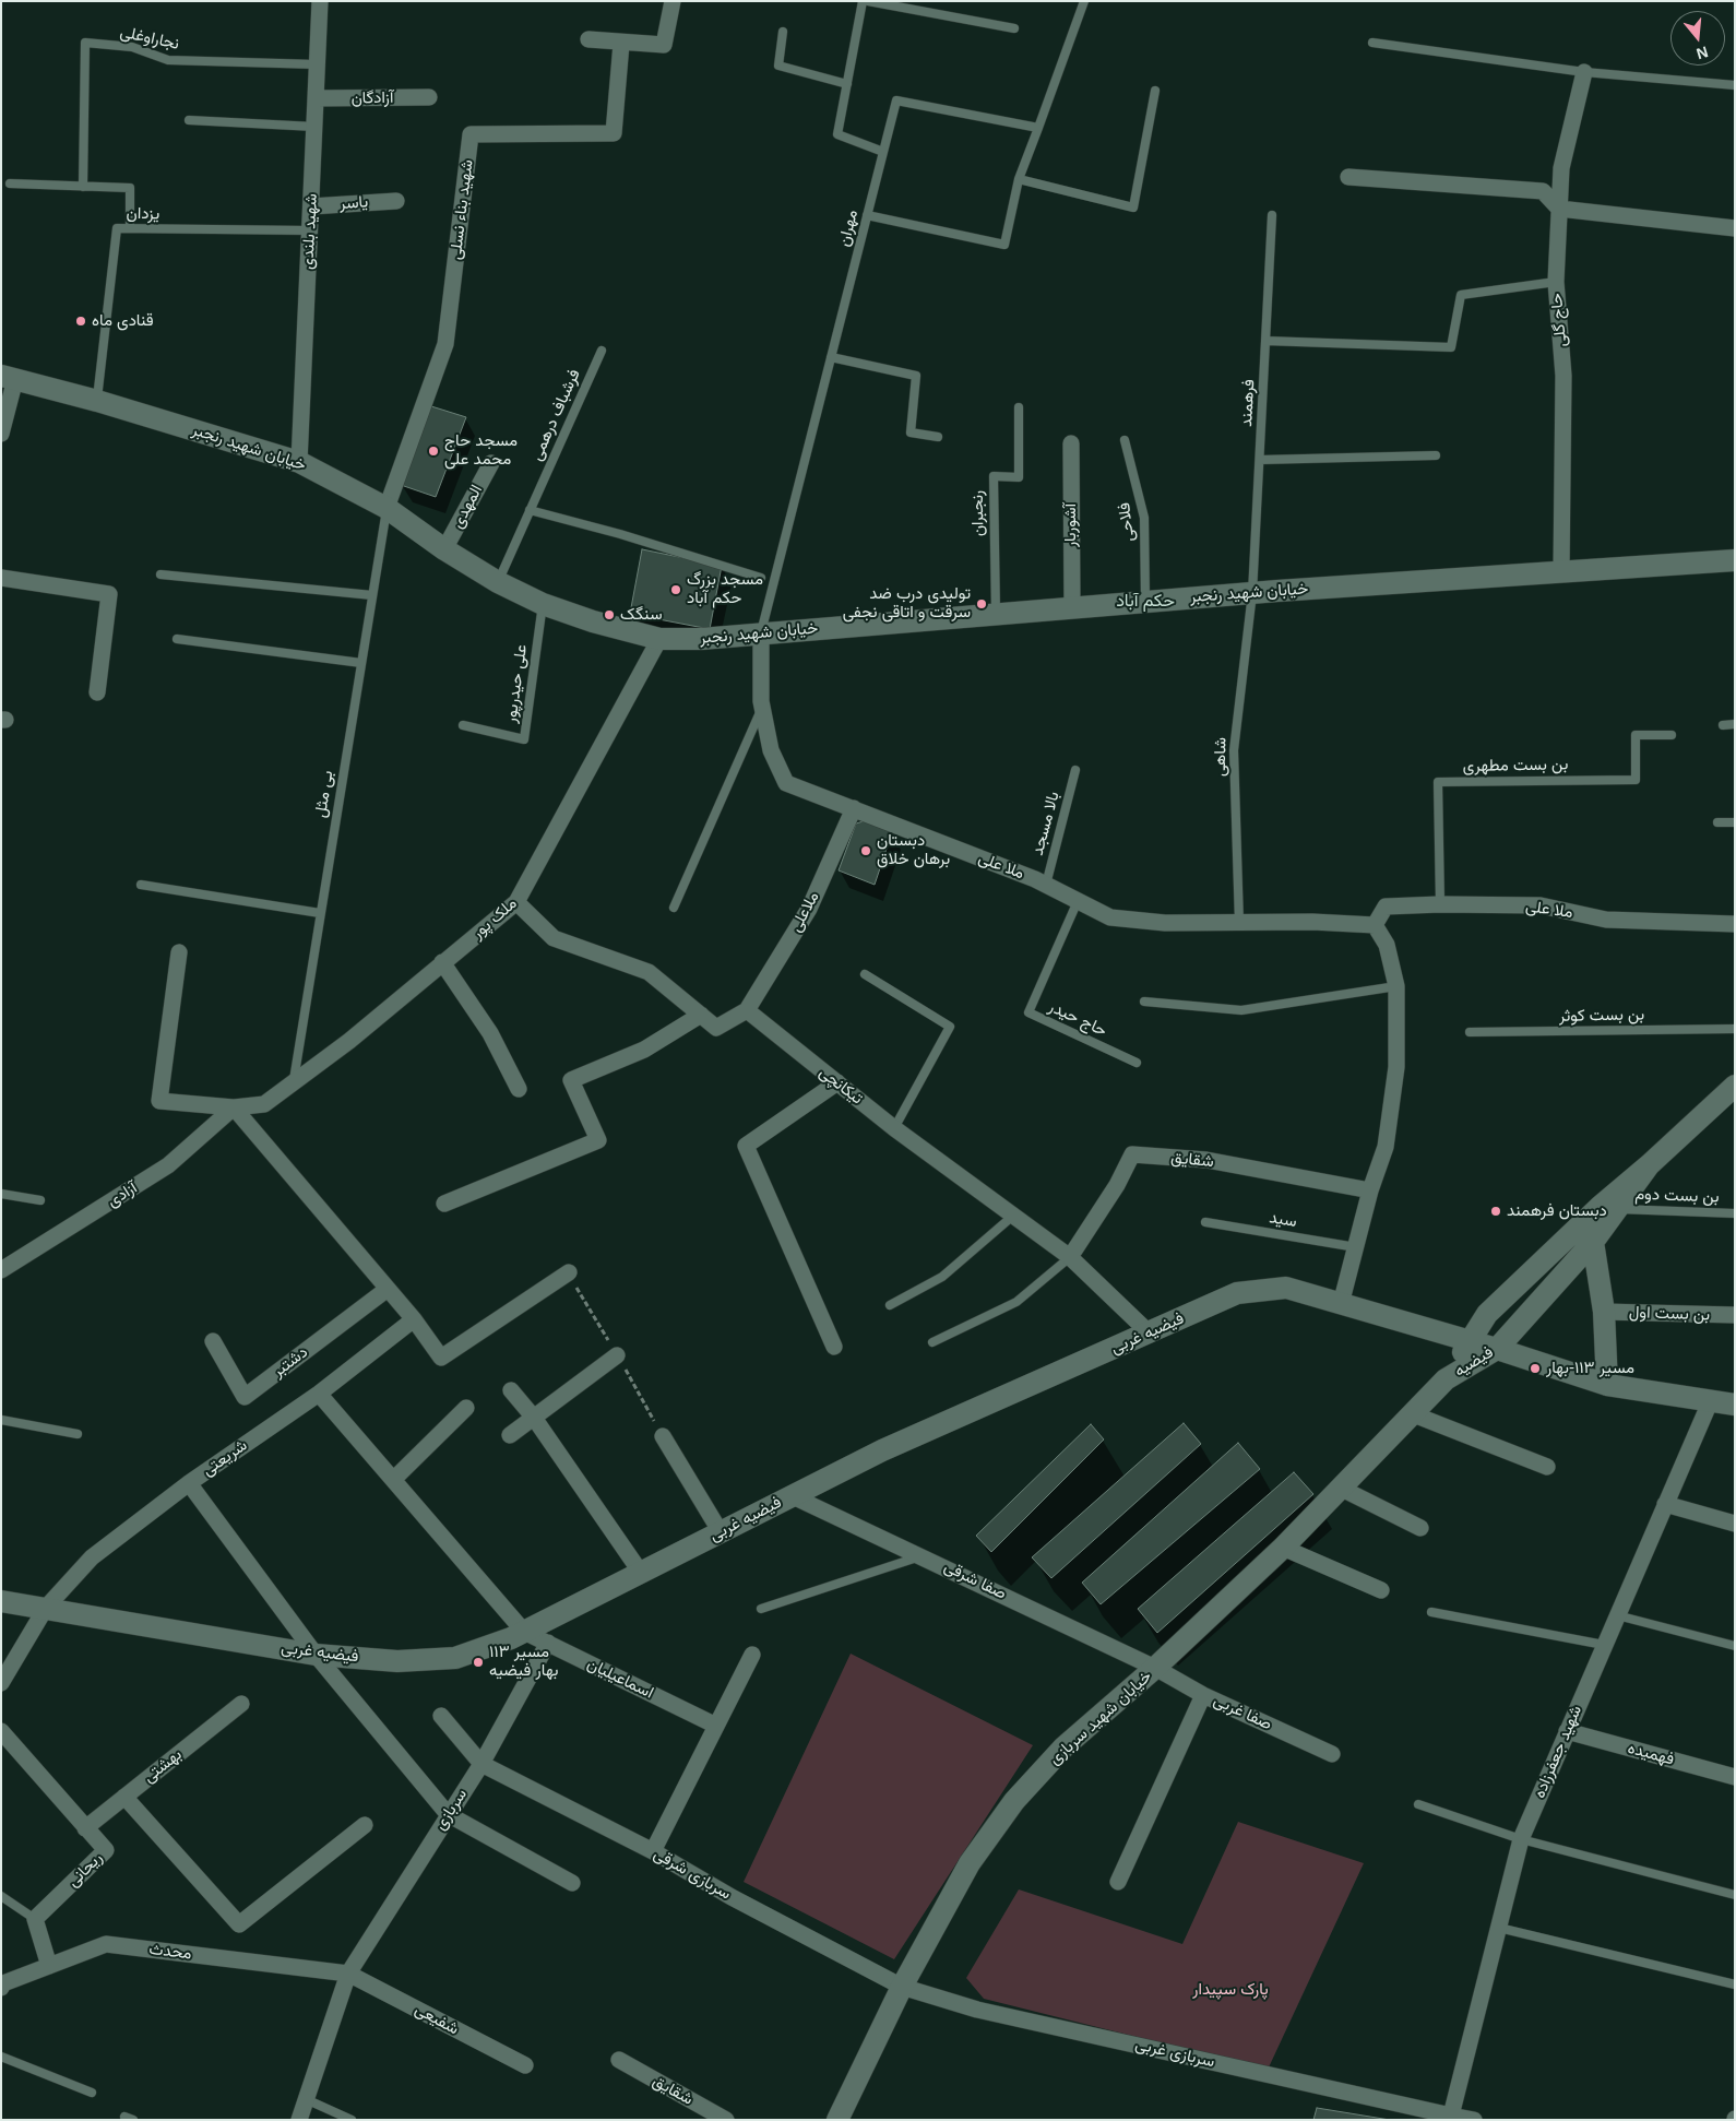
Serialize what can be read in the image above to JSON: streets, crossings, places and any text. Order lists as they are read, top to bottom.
{
  "streets": {
    "street": [
      "آزادگان",
      "یاسر",
      "شهید بناء نسلی",
      "شهید بلندی",
      "حاج گلی",
      "خیابان شهید رنجبر",
      "المهدی",
      "آشوربار",
      "ملا علی",
      "ملاعلی",
      "ملک پور",
      "تیکانچی",
      "شقایق",
      "آزادی",
      "بن بست اول",
      "فیضیه غربی",
      "دشتبر",
      "فیضیه",
      "شریعتی",
      "صفا شرقی",
      "اسماعیلیان",
      "صفا غربی",
      "خیابان شهید سربازی",
      "شهید جعفرزاده",
      "فهمیده",
      "بهشتی",
      "سربازی",
      "ریحانی",
      "سربازی شرقی",
      "محدث",
      "شفیعی",
      "سربازی غربی"
    ],
    "lane": [
      "نجاراوغلی",
      "یزدان",
      "مهران",
      "فرهمند",
      "فرشباف درهمی",
      "رنجبران",
      "فلاحی",
      "علی‌ حیدرپور",
      "شاهی",
      "بن بست مطهری",
      "بی مثل",
      "بالا مسجد",
      "بن بست کوثر",
      "حاج حیدر",
      "بن بست دوم",
      "سید"
    ]
  },
  "crossings": [
    ["نجاراوغلی", "شهید بلندی"],
    ["آزادگان", "شهید بلندی"],
    ["یاسر", "شهید بلندی"],
    ["شهید بناء نسلی", "خیابان شهید رنجبر"],
    ["شهید بناء نسلی", "بی مثل"],
    ["یزدان", "شهید بلندی"],
    ["یزدان", "خیابان شهید رنجبر"],
    ["مهران", "خیابان شهید رنجبر"],
    ["مهران", "ملا علی"],
    ["شهید بلندی", "خیابان شهید رنجبر"],
    ["حاج گلی", "خیابان شهید رنجبر"],
    ["فرهمند", "خیابان شهید رنجبر"],
    ["فرهمند", "شاهی"],
    ["فرشباف درهمی", "خیابان شهید رنجبر"],
    ["خیابان شهید رنجبر", "المهدی"],
    ["خیابان شهید رنجبر", "رنجبران"],
    ["خیابان شهید رنجبر", "فلاحی"],
    ["خیابان شهید رنجبر", "آشوربار"],
    ["خیابان شهید رنجبر", "علی‌ حیدرپور"],
    ["خیابان شهید رنجبر", "شاهی"],
    ["خیابان شهید رنجبر", "بی مثل"],
    ["خیابان شهید رنجبر", "ملا علی"],
    ["خیابان شهید رنجبر", "ملک پور"],
    ["شاهی", "ملا علی"],
    ["بن بست مطهری", "ملا علی"],
    ["بی مثل", "ملک پور"],
    ["بالا مسجد", "ملا علی"],
    ["ملا علی", "ملاعلی"],
    ["ملا علی", "حاج حیدر"],
    ["ملاعلی", "تیکانچی"],
    ["ملک پور", "آزادی"],
    ["تیکانچی", "شقایق"],
    ["تیکانچی", "فیضیه غربی"],
    ["بن بست دوم", "فیضیه"],
    ["فیضیه غربی", "فیضیه"],
    ["فیضیه غربی", "شریعتی"],
    ["فیضیه غربی", "صفا شرقی"],
    ["فیضیه غربی", "اسماعیلیان"],
    ["فیضیه غربی", "شهید جعفرزاده"],
    ["فیضیه", "خیابان شهید سربازی"],
    ["صفا شرقی", "صفا غربی"],
    ["صفا شرقی", "خیابان شهید سربازی"],
    ["اسماعیلیان", "سربازی"],
    ["صفا غربی", "خیابان شهید سربازی"],
    ["خیابان شهید سربازی", "سربازی شرقی"],
    ["خیابان شهید سربازی", "سربازی غربی"],
    ["شهید جعفرزاده", "فهمیده"],
    ["شهید جعفرزاده", "سربازی غربی"],
    ["بهشتی", "ریحانی"],
    ["سربازی", "سربازی شرقی"],
    ["سربازی", "محدث"],
    ["سربازی", "شفیعی"],
    ["سربازی شرقی", "سربازی غربی"],
    ["محدث", "شفیعی"]
  ],
  "districts": ["حکم آباد"],
  "parks": ["پارک سپیدار"],
  "places": [
    "قنادی ماه",
    "مسجد حاج محمد علی",
    "مسجد بزرگ حکم آباد",
    "تولیدی درب ضد سرقت و اتاقی نجفی",
    "سنگک",
    "دبستان برهان خلاق",
    "دبستان فرهمند",
    "مسیر ۱۱۳-بهار",
    "مسیر ۱۱۳ بهار فیضیه"
  ],
  "north": "bottom"
}
